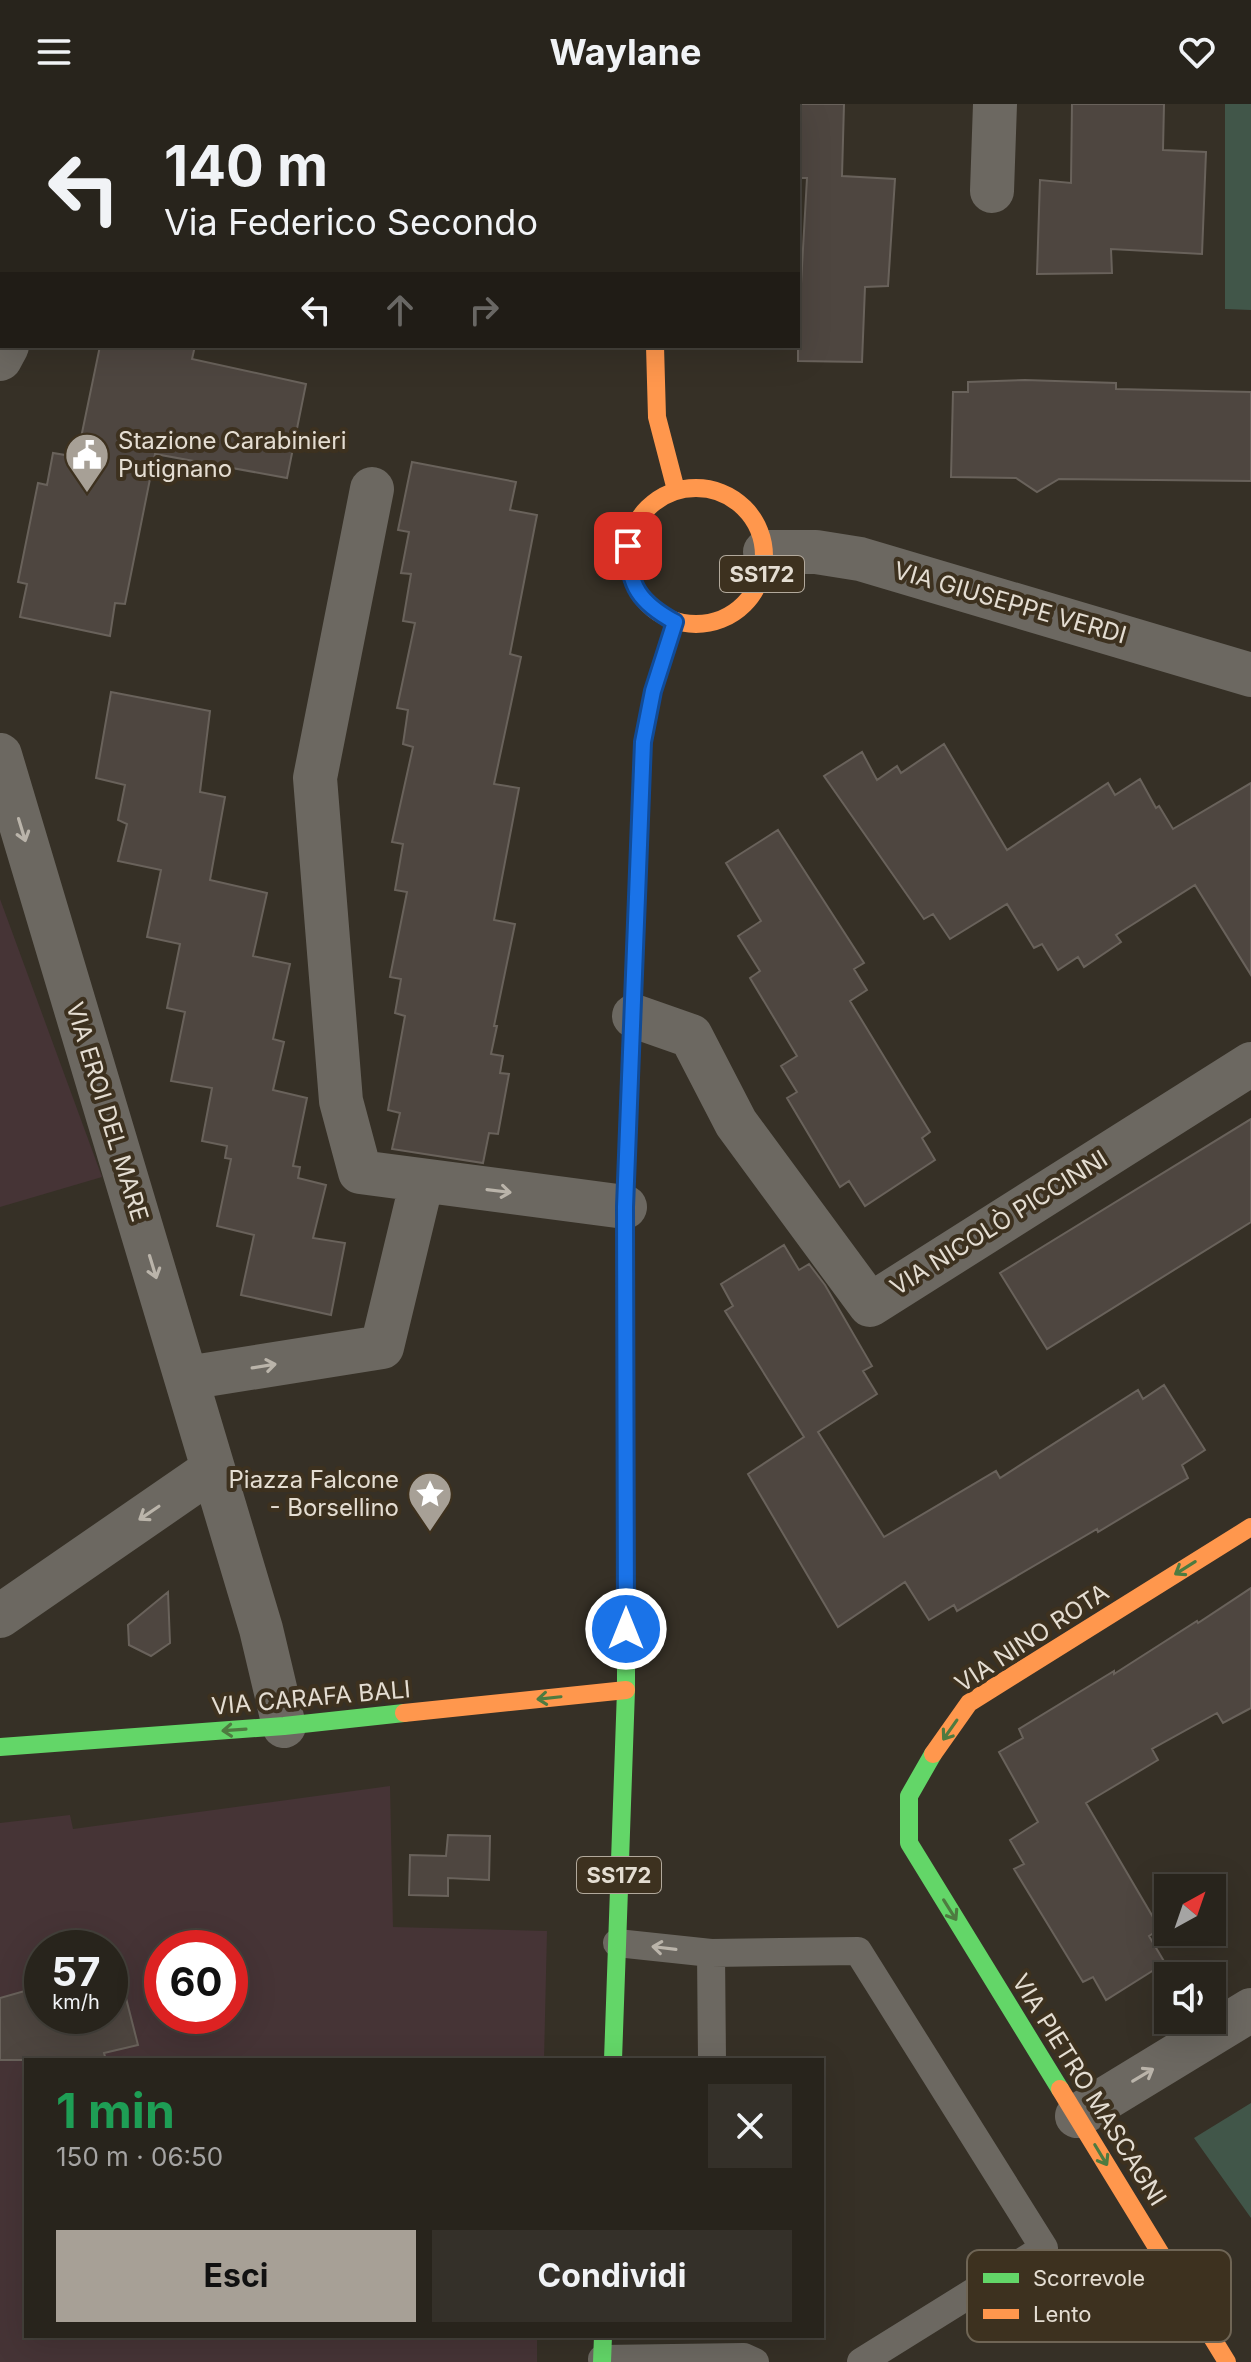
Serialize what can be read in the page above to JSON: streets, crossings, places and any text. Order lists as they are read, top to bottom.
{
  "streets": {
    "main road": [
      "SS172",
      "VIA NINO ROTA",
      "VIA CARAFA BALI",
      "VIA PIETRO MASCAGNI"
    ],
    "street": ["VIA GIUSEPPE VERDI", "VIA EROI DEL MARE", "VIA NICOLÒ PICCINNI"]
  },
  "crossings": [
    ["SS172", "VIA GIUSEPPE VERDI"],
    ["SS172", "VIA NICOLÒ PICCINNI"],
    ["SS172", "VIA CARAFA BALI"],
    ["VIA EROI DEL MARE", "VIA CARAFA BALI"],
    ["VIA NINO ROTA", "VIA PIETRO MASCAGNI"]
  ],
  "one_way": [
    "VIA EROI DEL MARE",
    "VIA NINO ROTA",
    "VIA CARAFA BALI",
    "VIA PIETRO MASCAGNI"
  ],
  "places": {
    "public building": ["Stazione Carabinieri Putignano"],
    "place": ["Piazza Falcone - Borsellino"]
  },
  "legend": ["Scorrevole", "Lento"],
  "north": "top right",
  "page": {
    "header": "Waylane",
    "turn": ["140 m", "Via Federico Secondo"],
    "speed": "57 km/h",
    "limit": "60",
    "heading": ["1 min", "150 m · 06:50"],
    "buttons": ["Esci", "Condividi"]
  }
}
